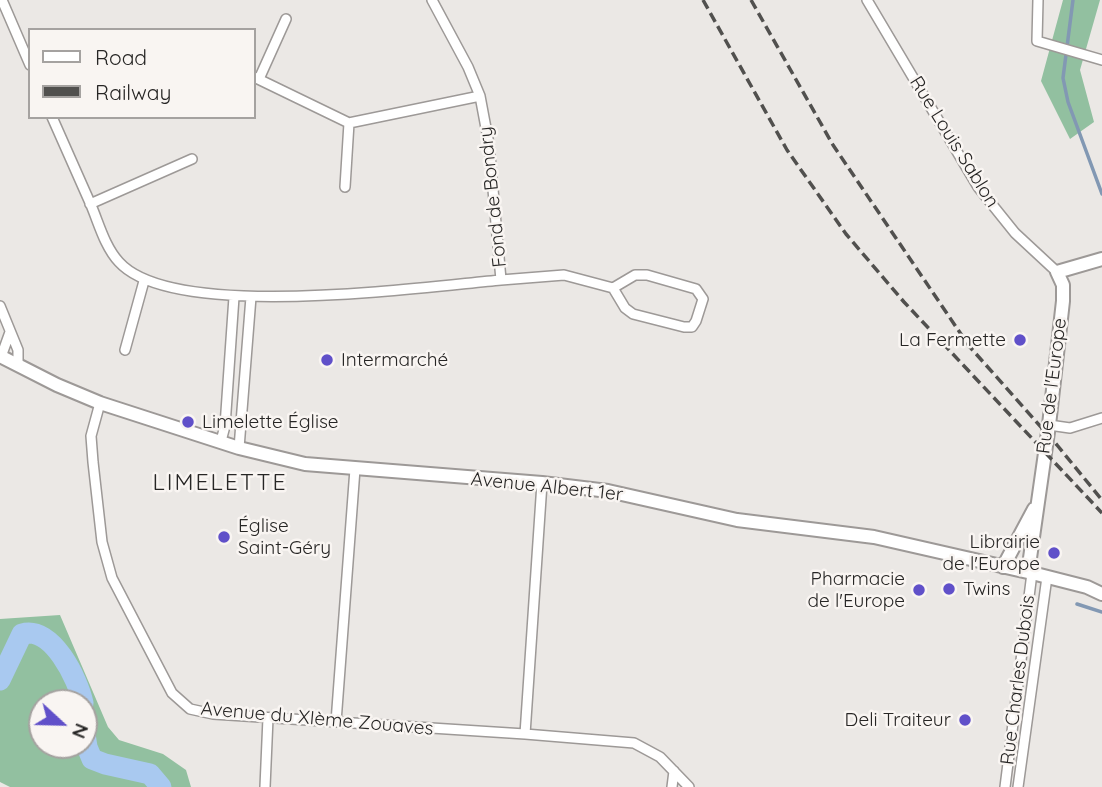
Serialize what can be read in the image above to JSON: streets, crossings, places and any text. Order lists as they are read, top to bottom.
{
  "streets": {
    "main road": ["Rue de l'Europe", "Avenue Albert 1er"],
    "street": [
      "Rue Louis Sablon",
      "Fond de Bondry",
      "Rue Charles Dubois",
      "Avenue du XIème Zouaves"
    ]
  },
  "crossings": [
    ["Rue Louis Sablon", "Rue de l'Europe"],
    ["Rue de l'Europe", "Avenue Albert 1er"],
    ["Rue de l'Europe", "Rue Charles Dubois"],
    ["Avenue Albert 1er", "Rue Charles Dubois"],
    ["Avenue Albert 1er", "Avenue du XIème Zouaves"]
  ],
  "districts": ["LIMELETTE"],
  "places": [
    "La Fermette",
    "Intermarché",
    "Limelette Église",
    "Église Saint-Géry",
    "Librairie de l'Europe",
    "Twins",
    "Pharmacie de l'Europe",
    "Deli Traiteur"
  ],
  "legend": ["Road", "Railway"],
  "north": "right"
}
